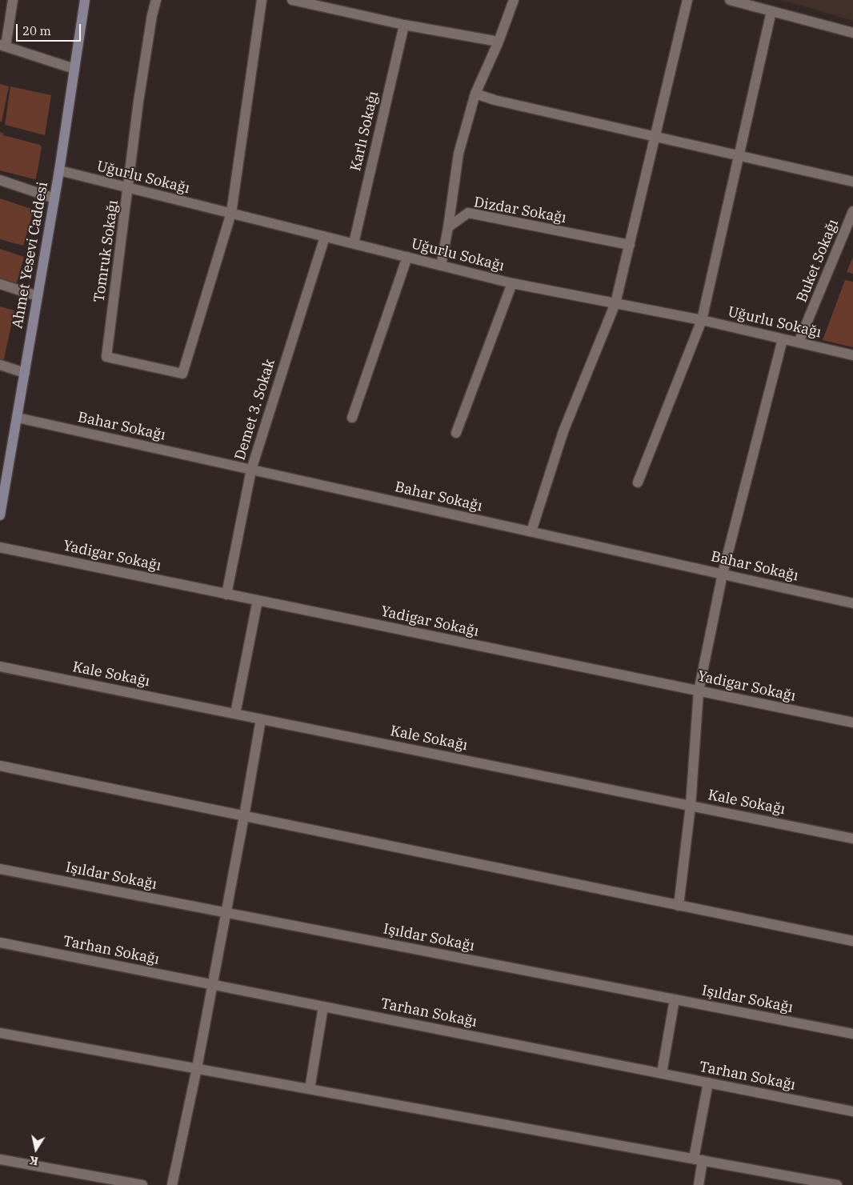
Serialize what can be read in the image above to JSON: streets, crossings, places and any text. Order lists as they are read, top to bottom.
{
  "streets": {
    "street": [
      "Karlı Sokağı",
      "Uğurlu Sokağı",
      "Dizdar Sokağı",
      "Tomruk Sokağı",
      "Ahmet Yesevi Caddesi",
      "Buket Sokağı",
      "Demet 3. Sokak",
      "Bahar Sokağı",
      "Yadigar Sokağı",
      "Kale Sokağı",
      "Işıldar Sokağı",
      "Tarhan Sokağı"
    ]
  },
  "crossings": [
    ["Karlı Sokağı", "Uğurlu Sokağı"],
    ["Uğurlu Sokağı", "Tomruk Sokağı"],
    ["Uğurlu Sokağı", "Ahmet Yesevi Caddesi"],
    ["Uğurlu Sokağı", "Buket Sokağı"],
    ["Uğurlu Sokağı", "Demet 3. Sokak"],
    ["Ahmet Yesevi Caddesi", "Bahar Sokağı"],
    ["Demet 3. Sokak", "Bahar Sokağı"],
    ["Demet 3. Sokak", "Yadigar Sokağı"]
  ],
  "scale_bar": "20 m",
  "north": "bottom"
}
